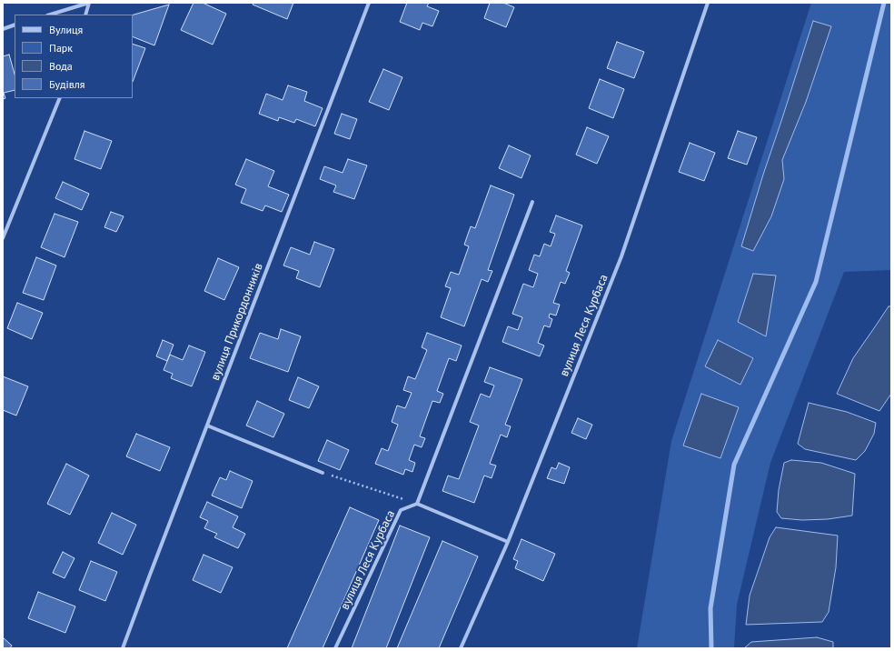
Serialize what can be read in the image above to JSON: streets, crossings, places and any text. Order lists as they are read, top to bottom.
{
  "streets": {
    "street": ["вулиця Прикордонників", "вулиця Леся Курбаса"]
  },
  "legend": [
    "Вулиця",
    "Парк",
    "Вода",
    "Будівля"
  ]
}
